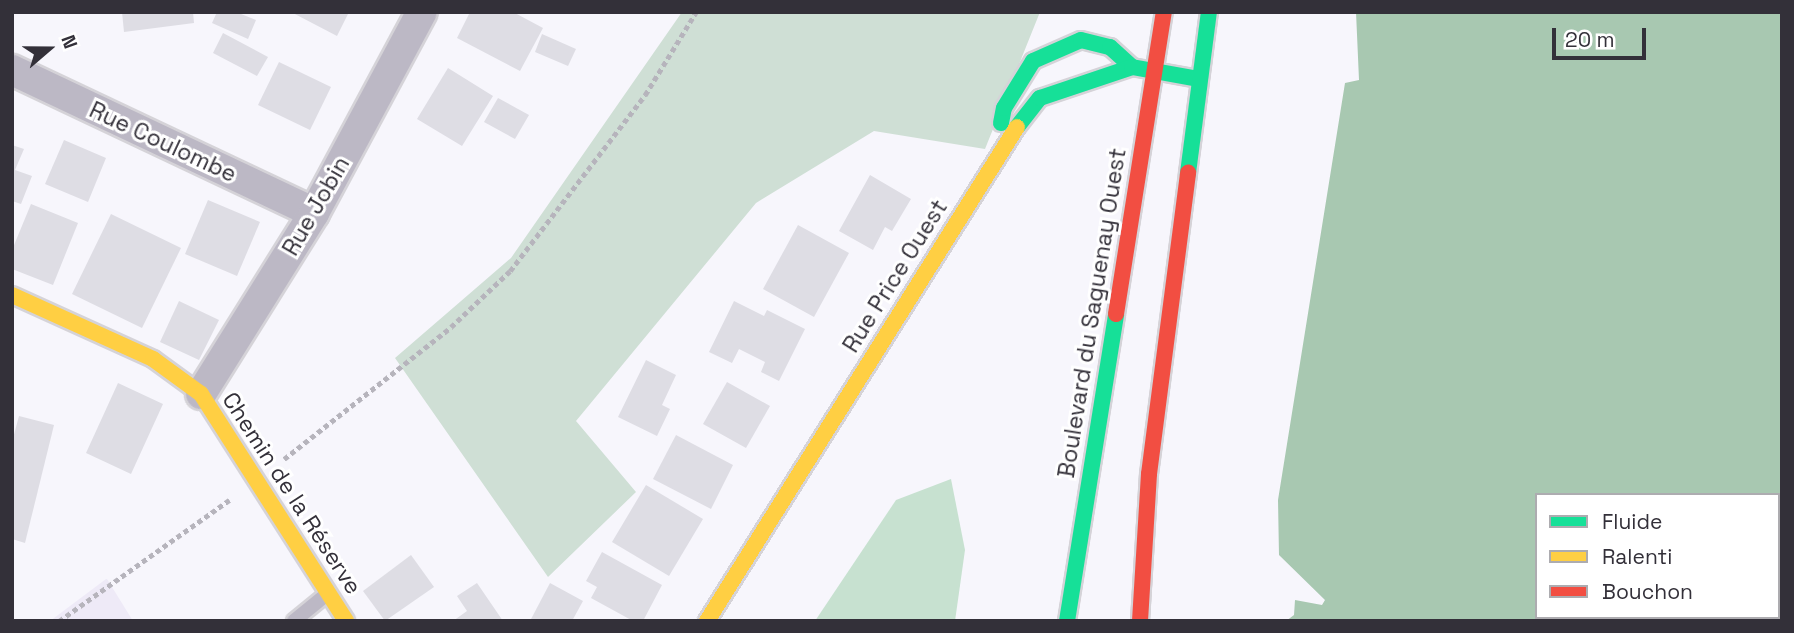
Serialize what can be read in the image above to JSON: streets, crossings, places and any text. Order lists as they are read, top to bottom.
{
  "streets": {
    "street": [
      "Rue Coulombe",
      "Rue Jobin",
      "Rue Price Ouest",
      "Boulevard du Saguenay Ouest",
      "Chemin de la Réserve"
    ]
  },
  "crossings": [
    ["Rue Coulombe", "Rue Jobin"],
    ["Rue Jobin", "Chemin de la Réserve"]
  ],
  "legend": ["Fluide", "Ralenti", "Bouchon"],
  "scale_bar": "20 m",
  "north": "right"
}
